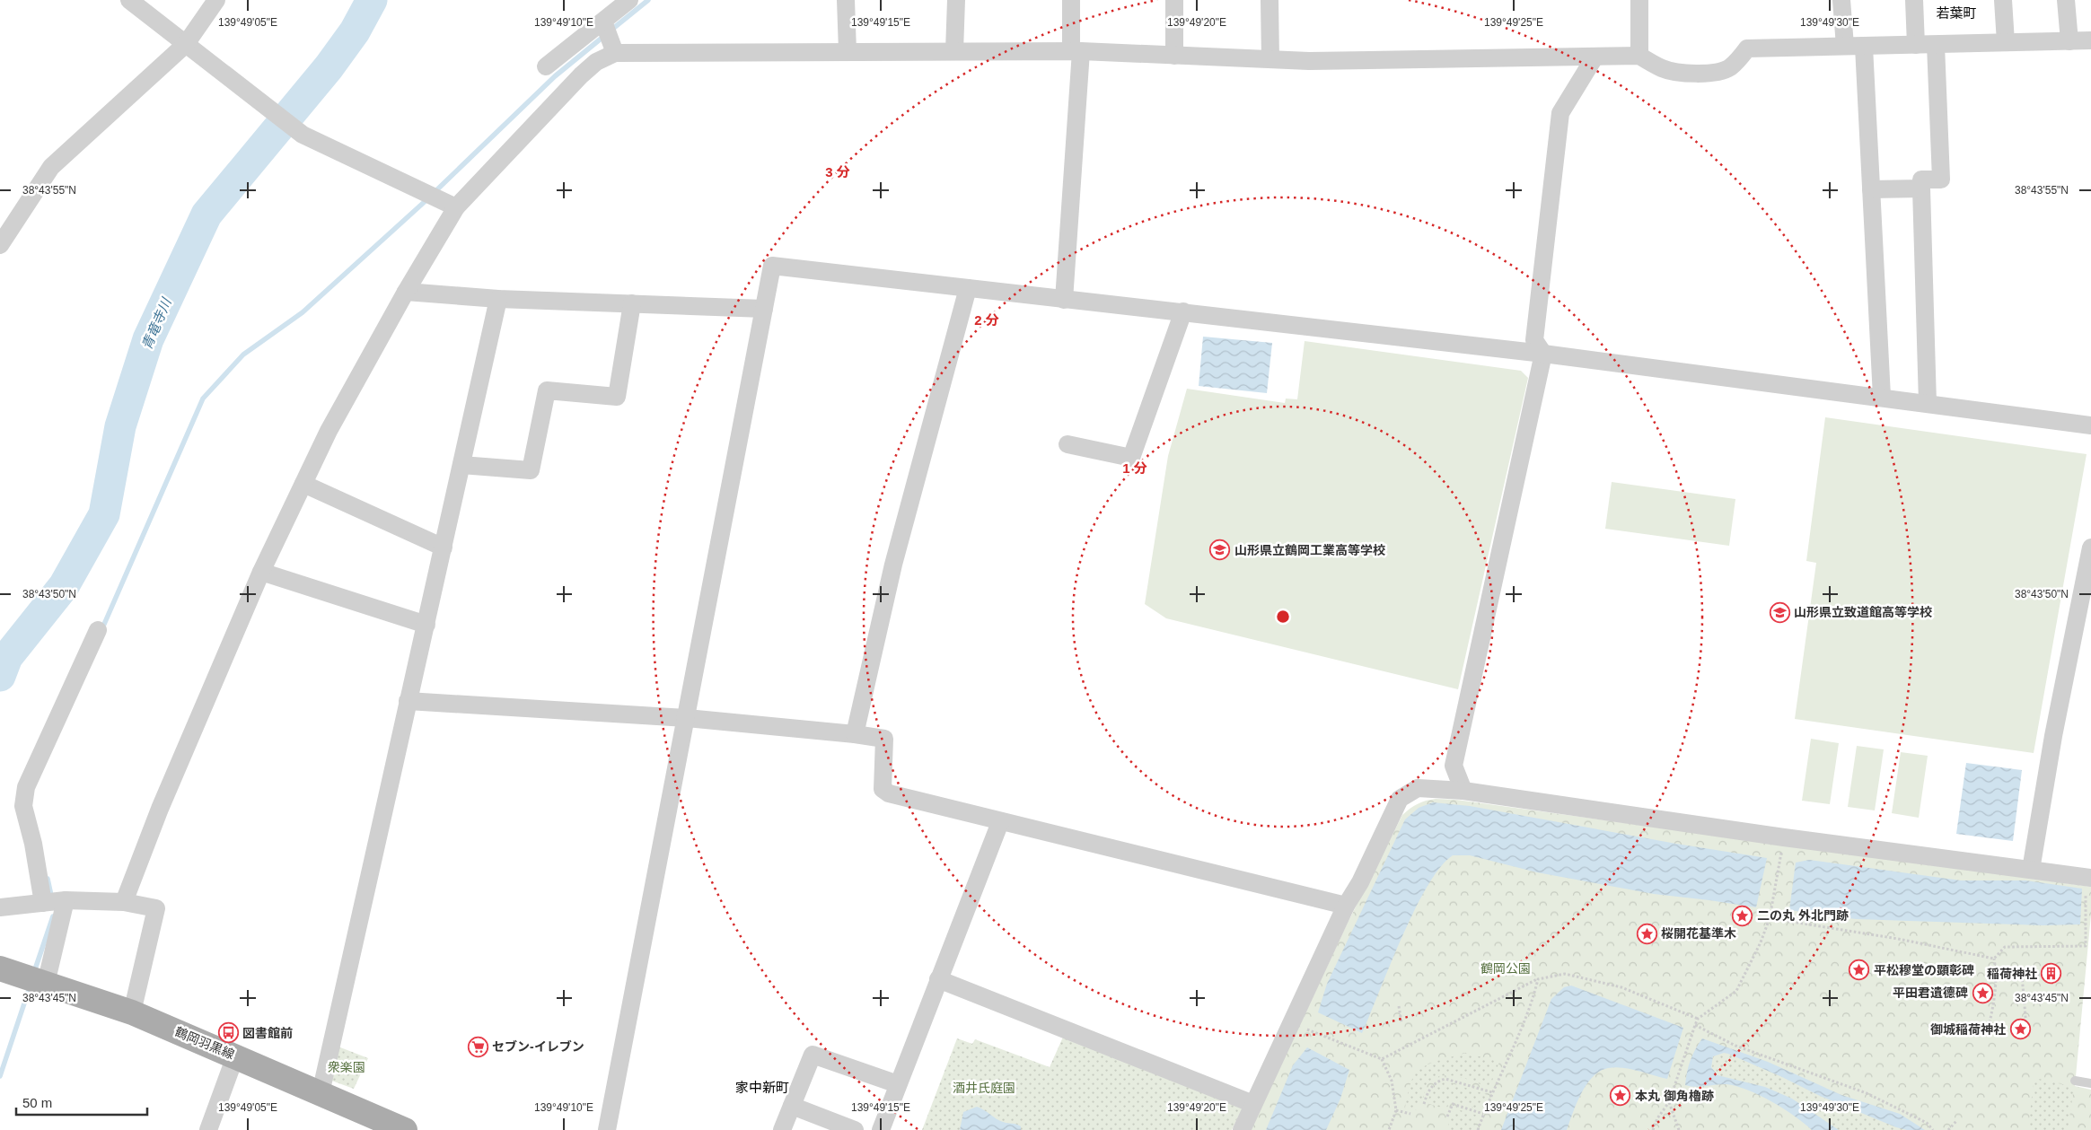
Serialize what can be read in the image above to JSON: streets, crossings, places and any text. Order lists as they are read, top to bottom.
{
  "streets": {
    "main road": ["鶴岡羽黒線"]
  },
  "districts": ["若葉町", "家中新町"],
  "water": ["青竜寺川"],
  "parks": ["鶴岡公園", "衆楽園", "酒井氏庭園"],
  "places": {
    "school or university": ["山形県立鶴岡工業高等学校", "山形県立致道館高等学校"],
    "place": [
      "二の丸 外北門跡",
      "桜開花基準木",
      "平松穆堂の顕彰碑",
      "平田君遺德碑",
      "御城稲荷神社",
      "本丸 御角櫓跡"
    ],
    "building": ["稲荷神社"],
    "bus stop": ["図書館前"],
    "supermarket": ["セブン-イレブン"]
  },
  "scale_bar": "50 m",
  "coordinates": [
    "139°49'05\"E",
    "139°49'10\"E",
    "139°49'15\"E",
    "139°49'20\"E",
    "139°49'25\"E",
    "139°49'30\"E",
    "38°43'55\"N",
    "38°43'50\"N",
    "38°43'45\"N"
  ],
  "rings": ["3 分", "2 分", "1 分"]
}
